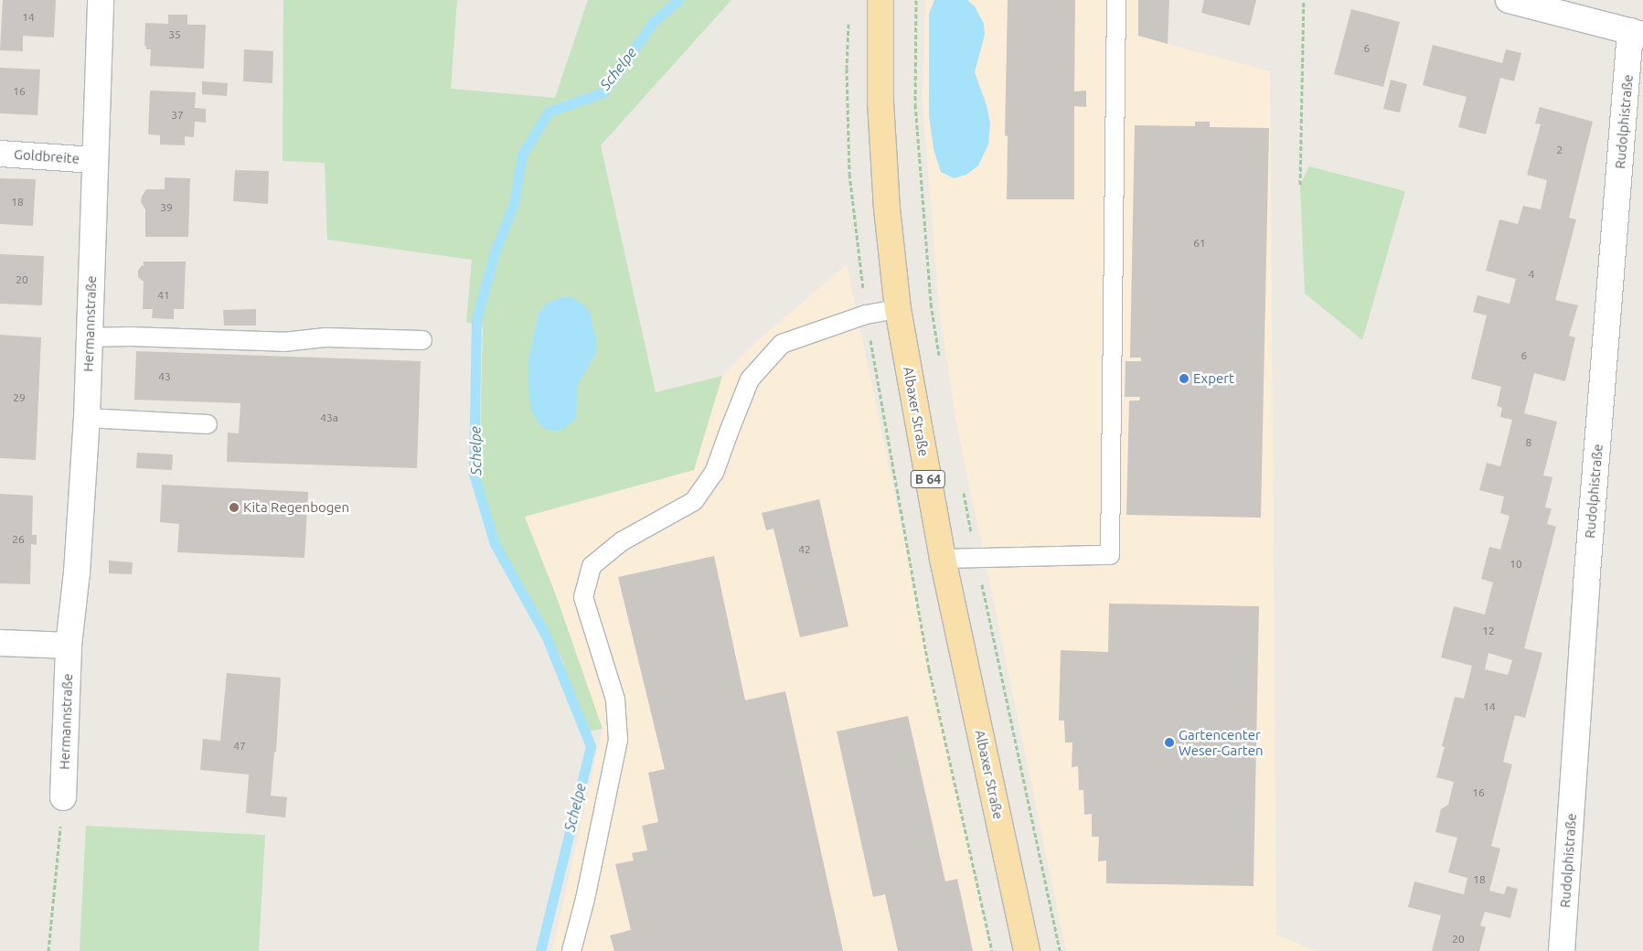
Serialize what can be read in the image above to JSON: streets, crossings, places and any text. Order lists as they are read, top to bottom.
{
  "streets": {
    "main road": ["Albaxer Straße", "B 64"],
    "street": ["Rudolphistraße", "Goldbreite", "Hermannstraße"]
  },
  "crossings": [
    ["Goldbreite", "Hermannstraße"]
  ],
  "water": ["Schelpe"],
  "places": ["Expert", "Kita Regenbogen", "Gartencenter Weser-Garten"],
  "house_numbers": [
    "14",
    "35",
    "6",
    "16",
    "37",
    "2",
    "18",
    "39",
    "61",
    "4",
    "20",
    "41",
    "6",
    "43",
    "29",
    "43a",
    "8",
    "26",
    "42",
    "10",
    "12",
    "14",
    "47",
    "16",
    "18",
    "20"
  ]
}
